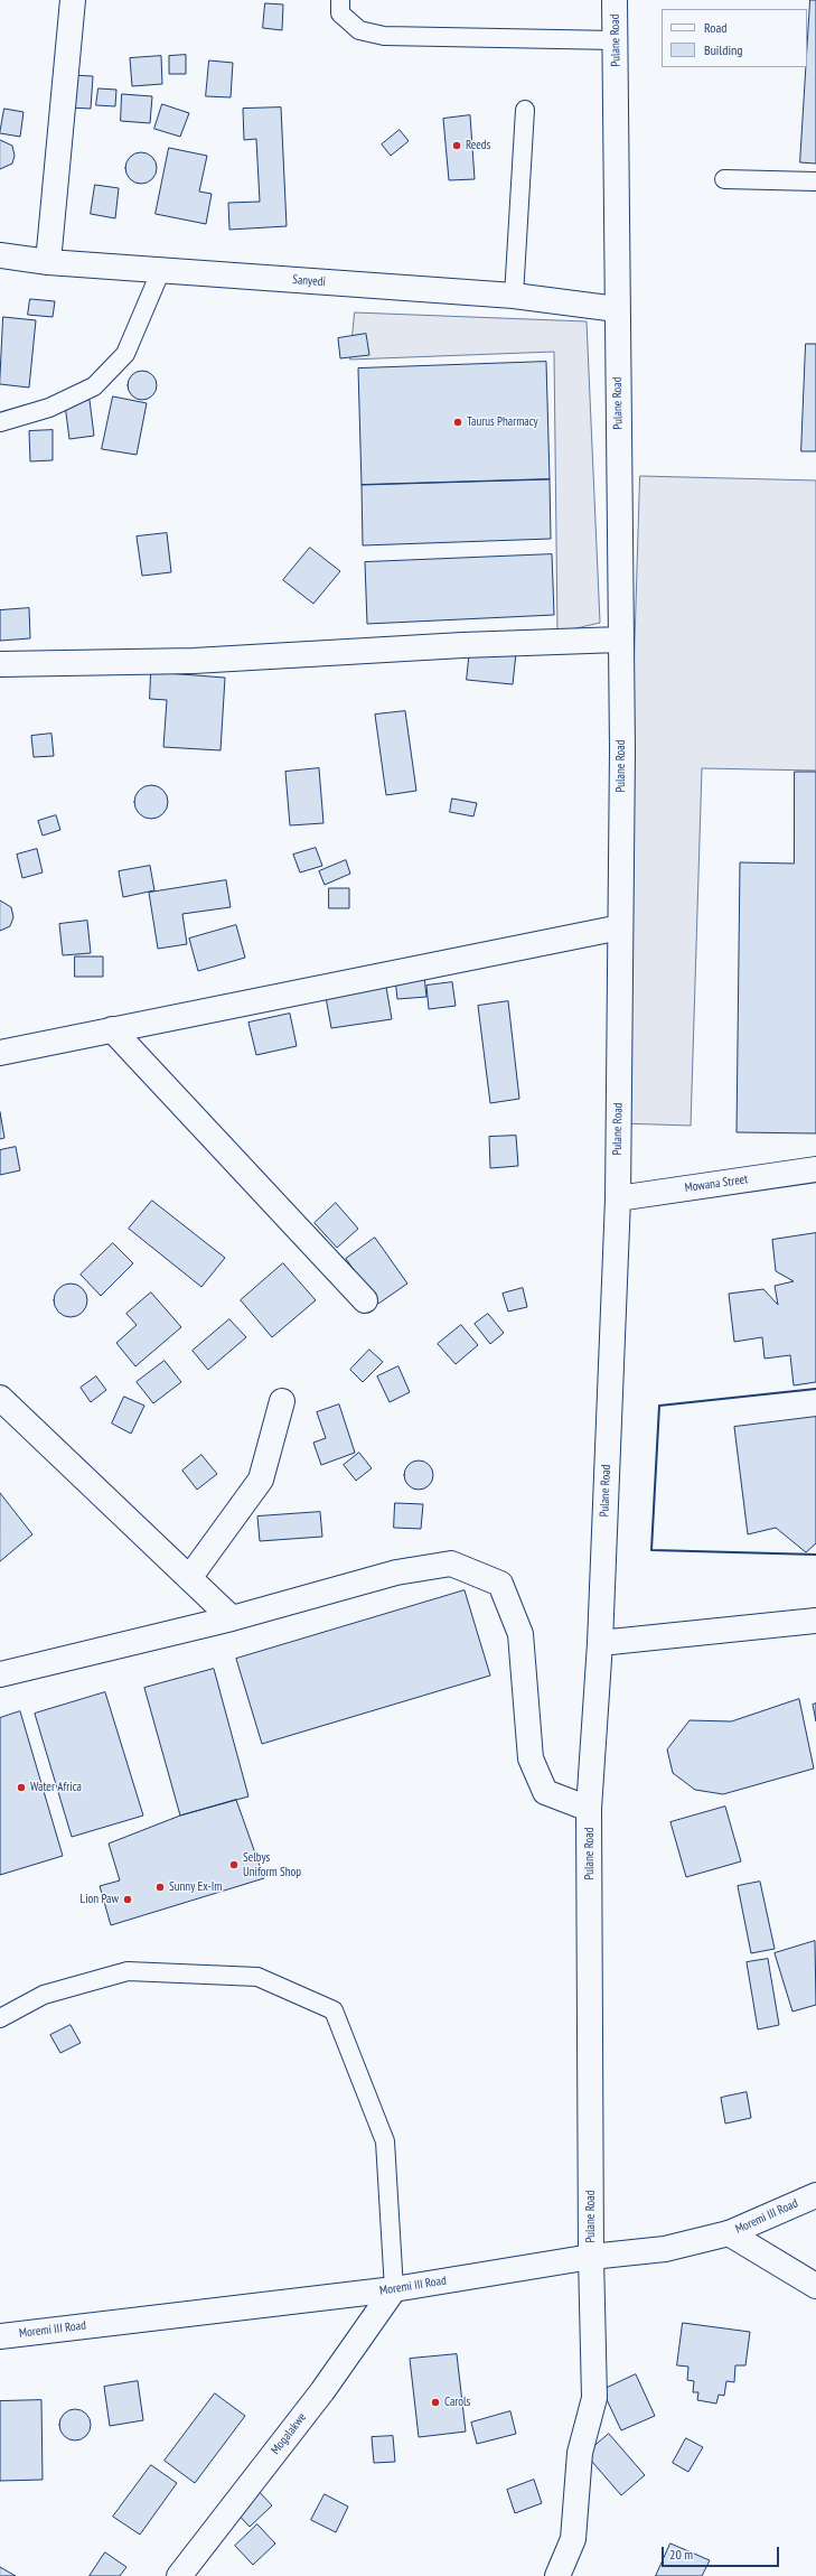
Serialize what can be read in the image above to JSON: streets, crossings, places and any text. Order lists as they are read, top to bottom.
{
  "streets": {
    "street": [
      "Pulane Road",
      "Sanyedi",
      "Mowana Street",
      "Moremi III Road",
      "Mogalakwe"
    ]
  },
  "crossings": [
    ["Pulane Road", "Sanyedi"],
    ["Pulane Road", "Mowana Street"],
    ["Pulane Road", "Moremi III Road"],
    ["Moremi III Road", "Mogalakwe"]
  ],
  "places": [
    "Reeds",
    "Taurus Pharmacy",
    "Water Africa",
    "Selbys Uniform Shop",
    "Sunny Ex-Im",
    "Lion Paw",
    "Carols"
  ],
  "legend": ["Road", "Building"],
  "scale_bar": "20 m"
}
